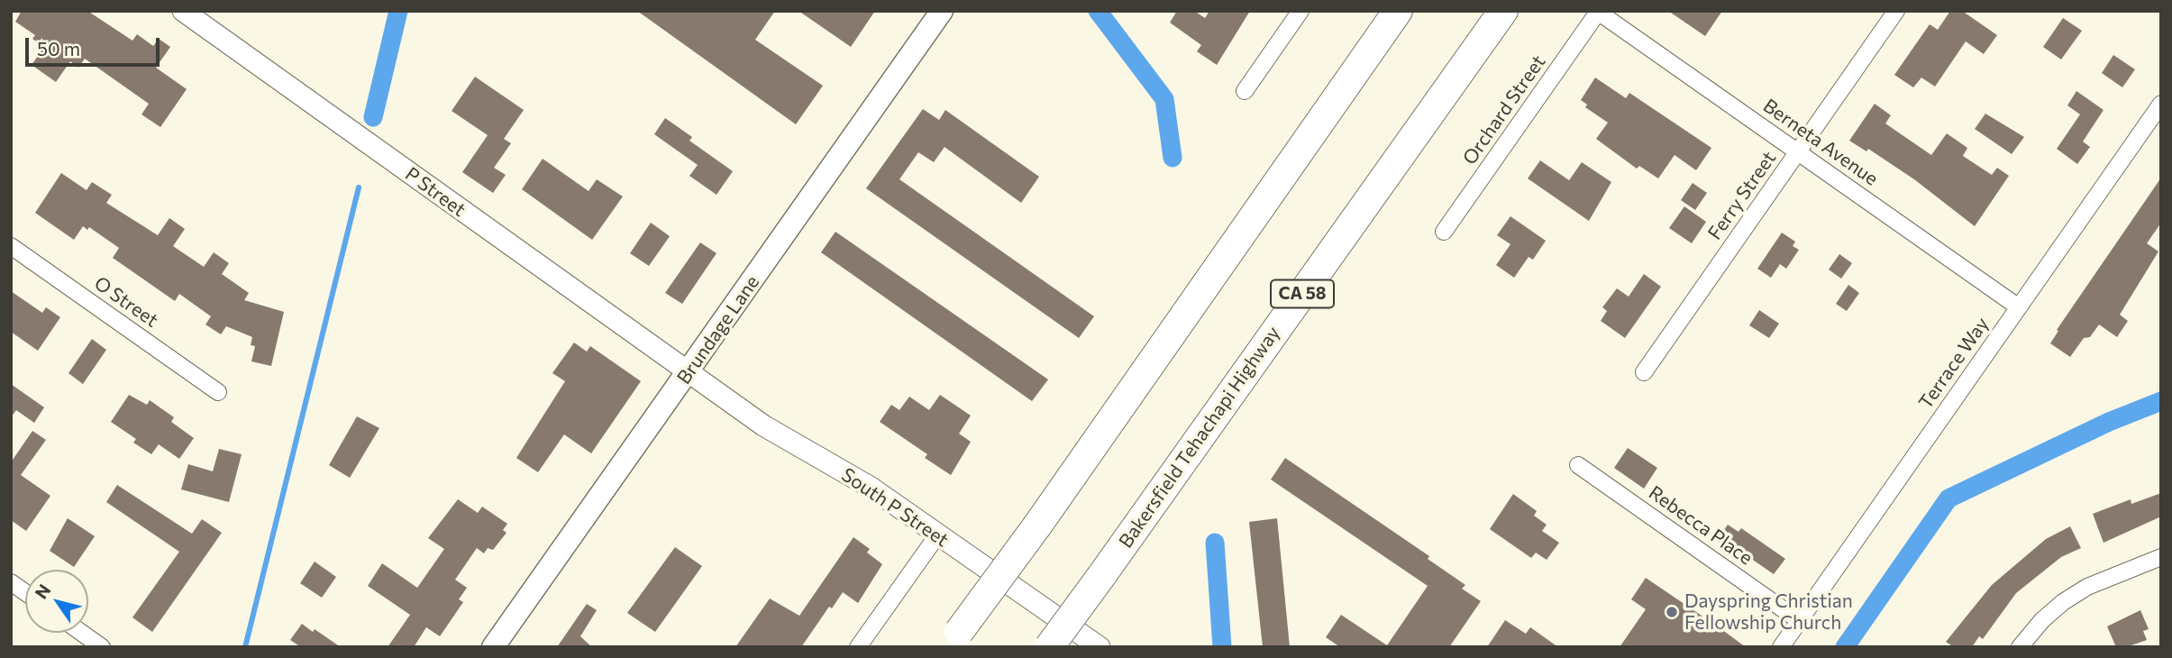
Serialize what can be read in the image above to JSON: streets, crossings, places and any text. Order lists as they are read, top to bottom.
{
  "streets": {
    "highway": ["CA 58", "Bakersfield Tehachapi Highway"],
    "main road": ["Brundage Lane"],
    "street": [
      "Orchard Street",
      "Berneta Avenue",
      "P Street",
      "Ferry Street",
      "O Street",
      "Terrace Way",
      "South P Street",
      "Rebecca Place"
    ]
  },
  "crossings": [
    ["Orchard Street", "Berneta Avenue"],
    ["Berneta Avenue", "Ferry Street"],
    ["Berneta Avenue", "Terrace Way"],
    ["P Street", "Brundage Lane"],
    ["P Street", "South P Street"],
    ["Brundage Lane", "South P Street"],
    ["Terrace Way", "Rebecca Place"]
  ],
  "places": ["Dayspring Christian Fellowship Church"],
  "scale_bar": "50 m",
  "north": "top left"
}
